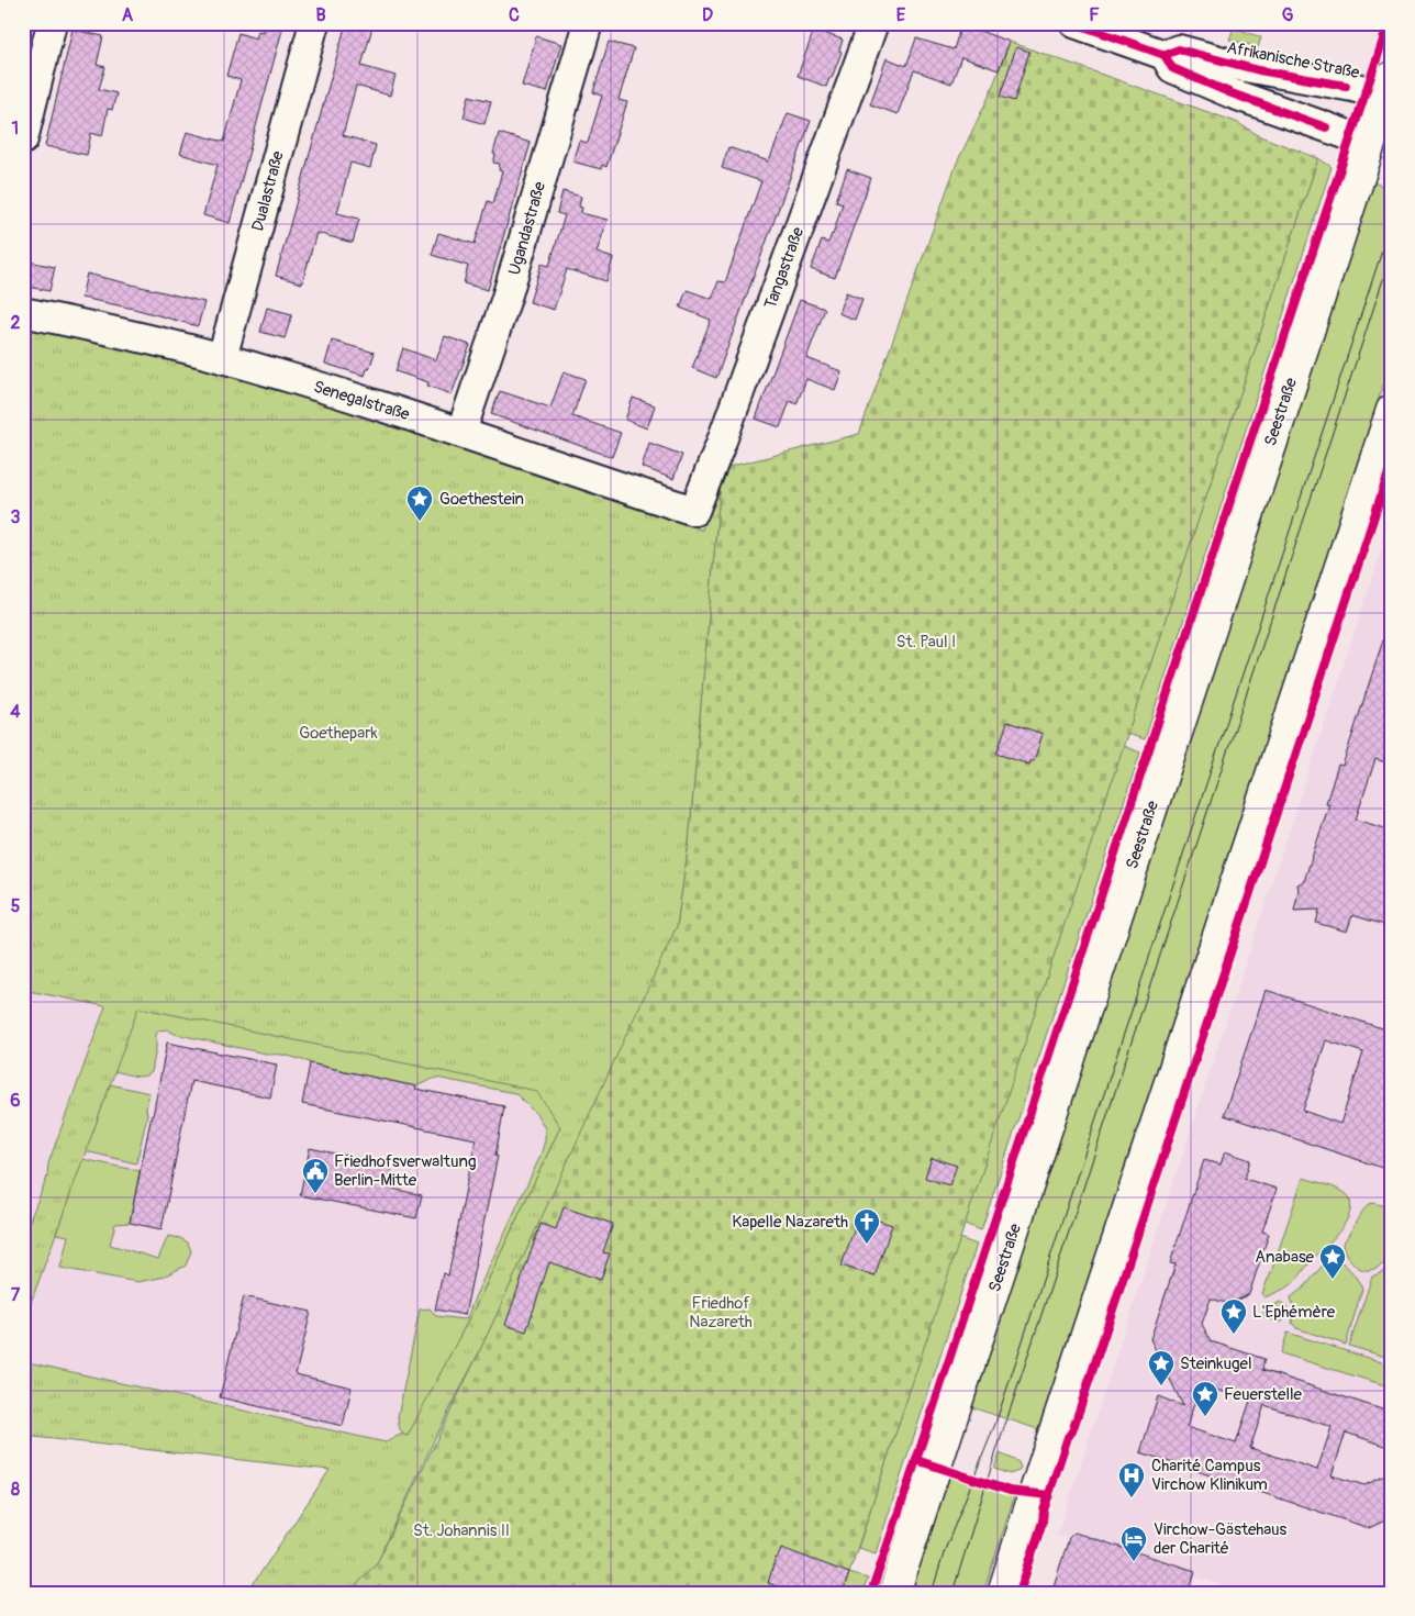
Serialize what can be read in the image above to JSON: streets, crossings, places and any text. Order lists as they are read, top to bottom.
{
  "streets": {
    "main road": ["Seestraße"],
    "street": [
      "Afrikanische Straße",
      "Dualastraße",
      "Ugandastraße",
      "Tangastraße",
      "Senegalstraße"
    ]
  },
  "crossings": [
    ["Afrikanische Straße", "Seestraße"],
    ["Dualastraße", "Senegalstraße"],
    ["Ugandastraße", "Senegalstraße"],
    ["Tangastraße", "Senegalstraße"]
  ],
  "parks": [
    "St. Paul I",
    "Goethepark",
    "Friedhof Nazareth",
    "St. Johannis II"
  ],
  "places": {
    "place": [
      "Goethestein",
      "Anabase",
      "L'Ephémère",
      "Steinkugel",
      "Feuerstelle"
    ],
    "public building": ["Friedhofsverwaltung Berlin-Mitte"],
    "church": ["Kapelle Nazareth"],
    "hospital": ["Charité Campus Virchow Klinikum"],
    "hotel": ["Virchow-Gästehaus der Charité"]
  },
  "grid": {
    "columns": [
      "A",
      "B",
      "C",
      "D",
      "E",
      "F",
      "G"
    ],
    "rows": [
      "1",
      "2",
      "3",
      "4",
      "5",
      "6",
      "7",
      "8"
    ]
  }
}
